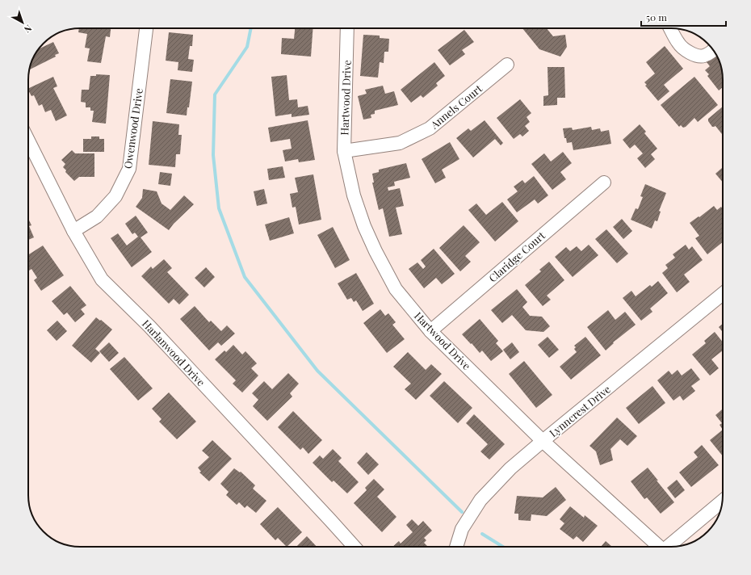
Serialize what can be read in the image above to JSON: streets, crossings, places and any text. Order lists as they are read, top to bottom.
{
  "streets": {
    "street": [
      "Hartwood Drive",
      "Annels Court",
      "Owenwood Drive",
      "Claridge Court",
      "Harlanwood Drive",
      "Lynncrest Drive"
    ]
  },
  "crossings": [
    ["Hartwood Drive", "Annels Court"],
    ["Hartwood Drive", "Claridge Court"],
    ["Hartwood Drive", "Lynncrest Drive"],
    ["Owenwood Drive", "Harlanwood Drive"]
  ],
  "scale_bar": "50 m",
  "north": "bottom right"
}
